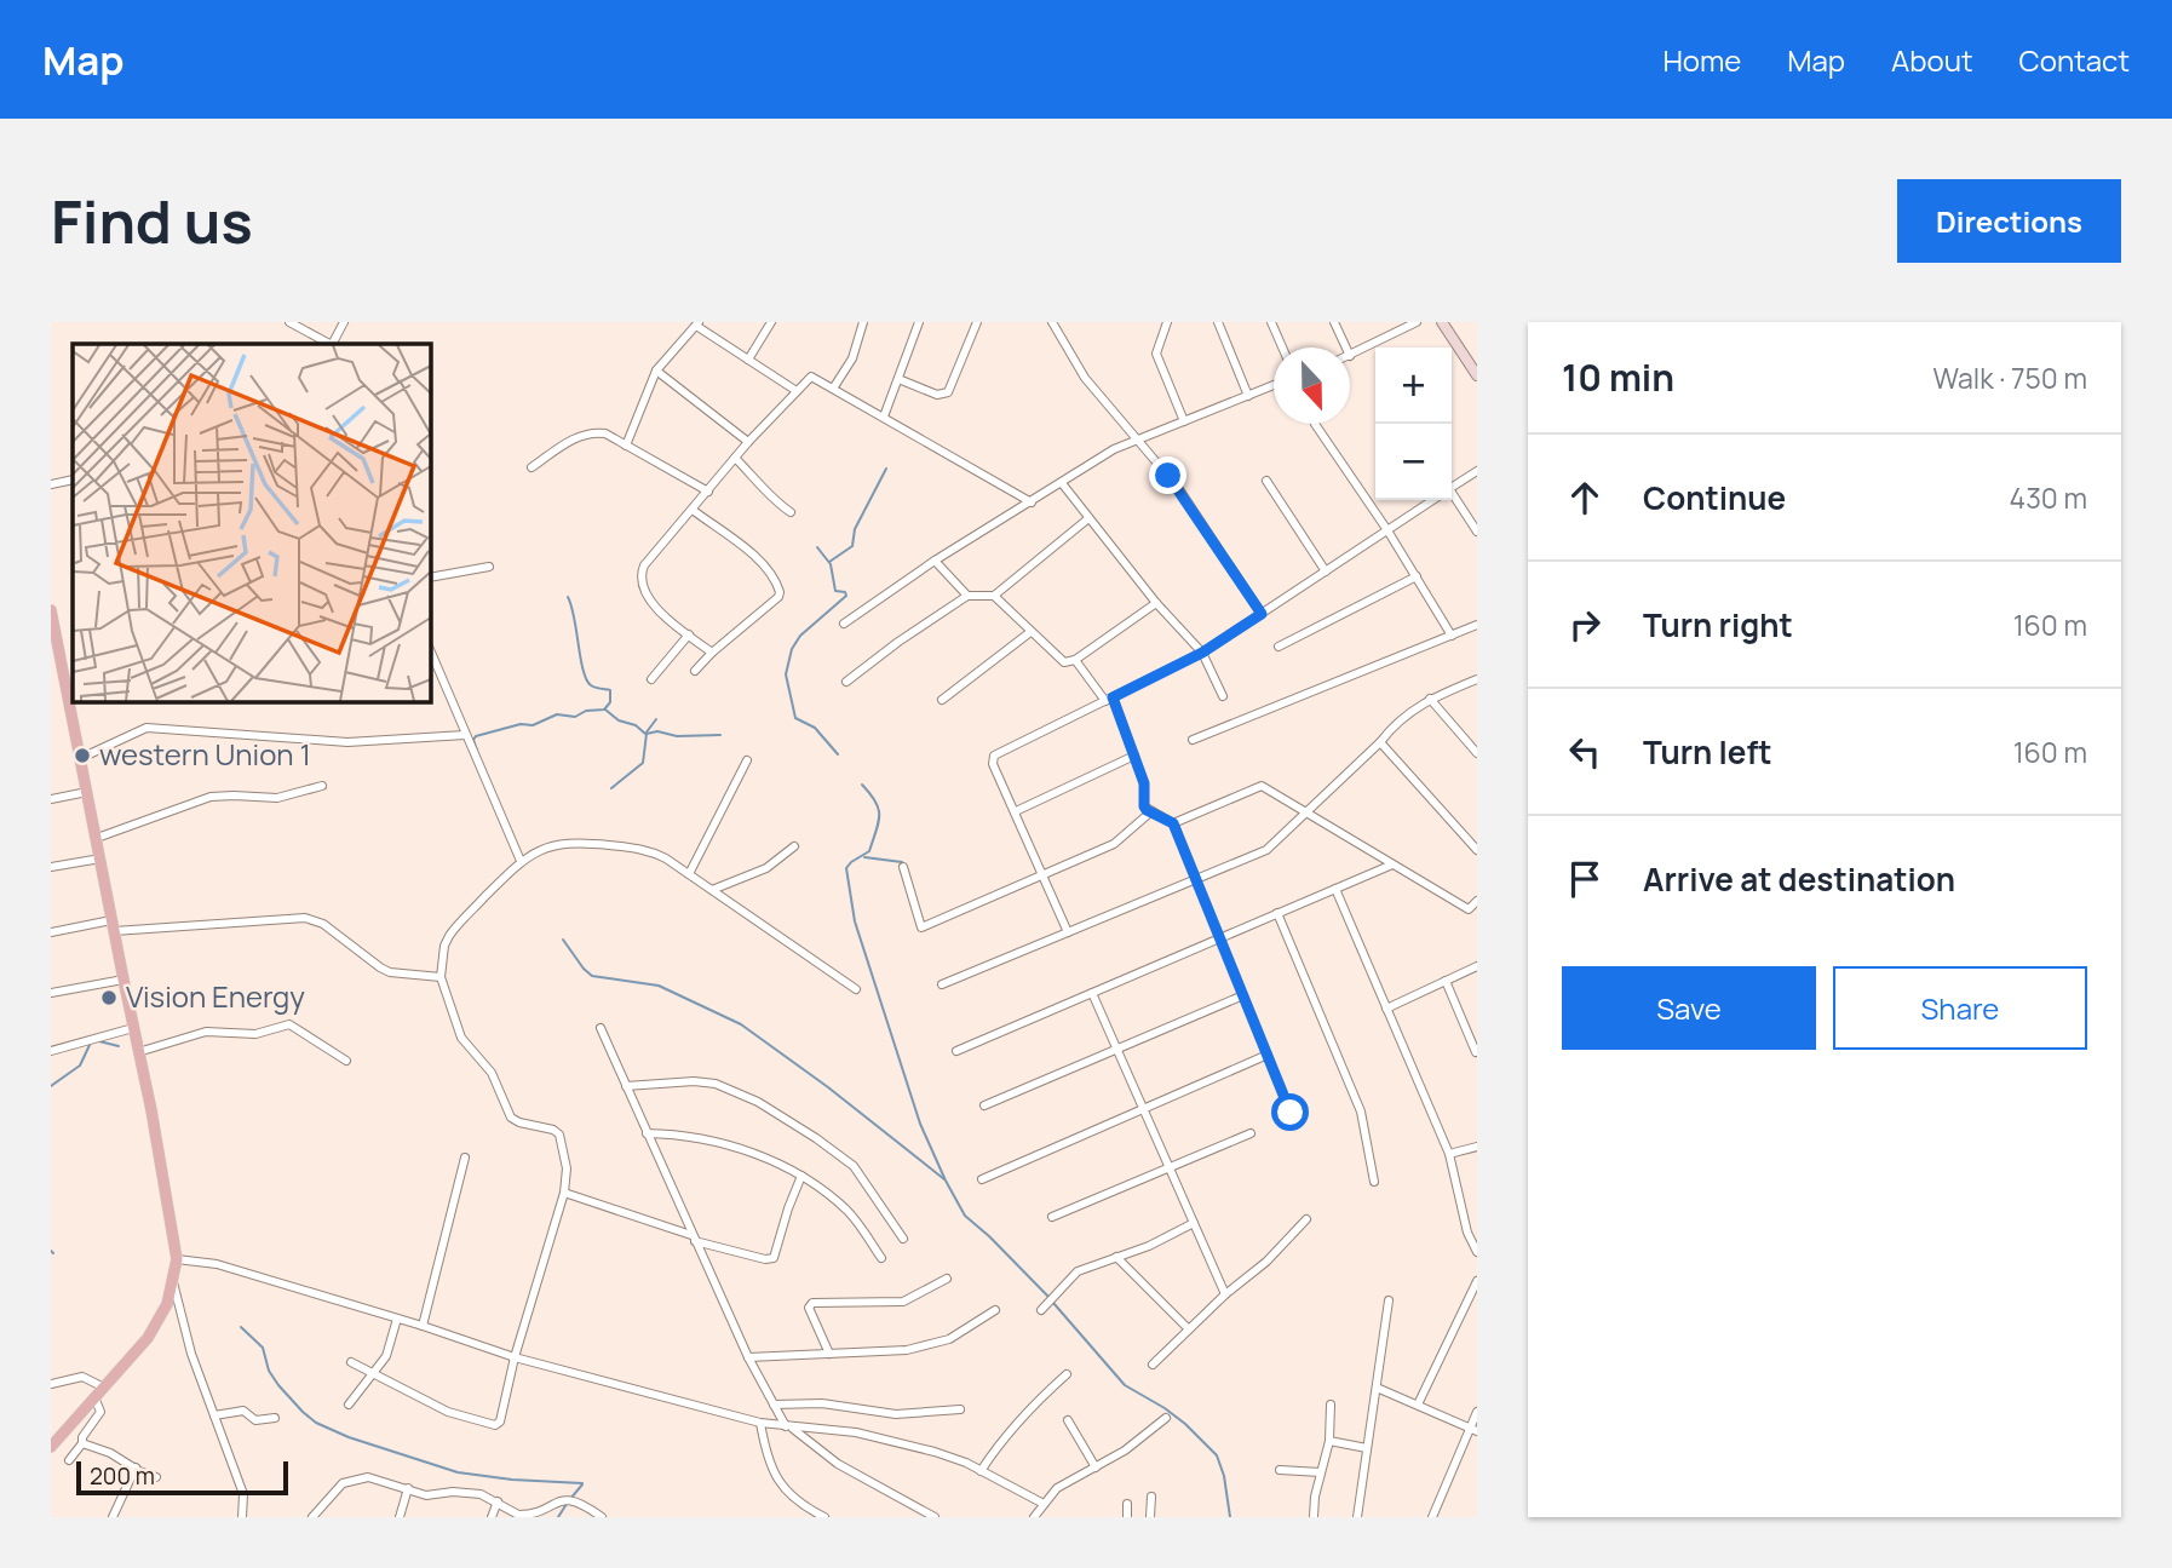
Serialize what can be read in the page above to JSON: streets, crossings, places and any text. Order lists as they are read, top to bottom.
{
  "places": ["western Union 1", "Vision Energy"],
  "scale_bar": "200 m",
  "north": "bottom",
  "page": {
    "header": "Map",
    "nav": [
      "Home",
      "Map",
      "About",
      "Contact"
    ],
    "buttons": [
      "Directions",
      ["Save", "Share"]
    ],
    "title": "Find us",
    "heading": ["10 min", "Walk · 750 m"],
    "map_buttons": ["+", "−"],
    "list": [
      ["Continue", "430 m"],
      ["Turn right", "160 m"],
      ["Turn left", "160 m"],
      "Arrive at destination"
    ],
    "scale": "200 m"
  }
}
